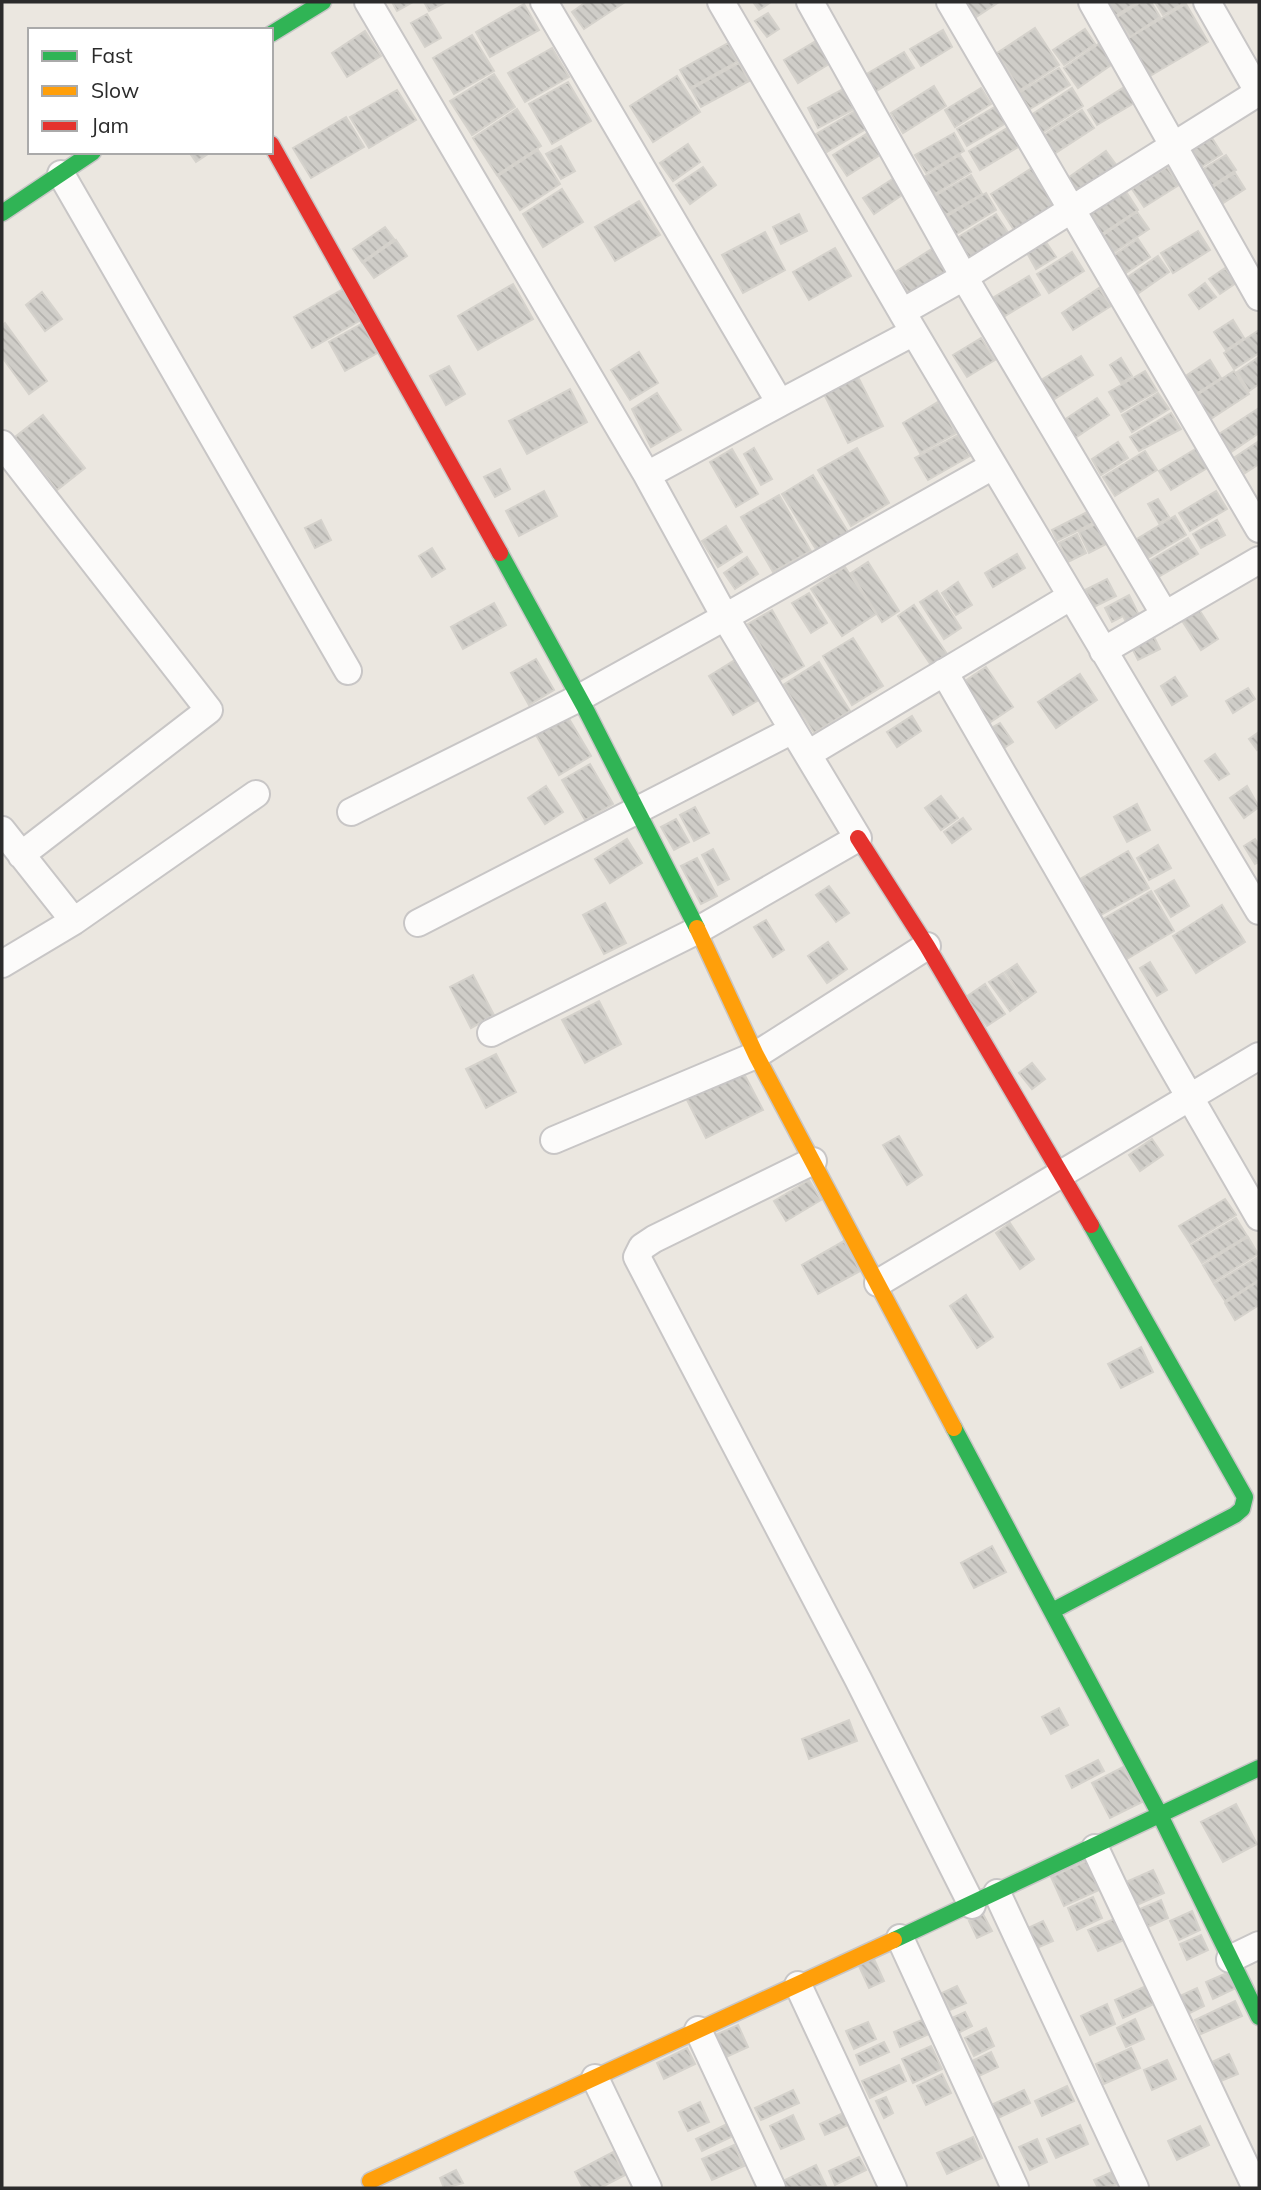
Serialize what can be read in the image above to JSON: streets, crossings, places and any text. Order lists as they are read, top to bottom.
{
  "legend": ["Fast", "Slow", "Jam"]
}
